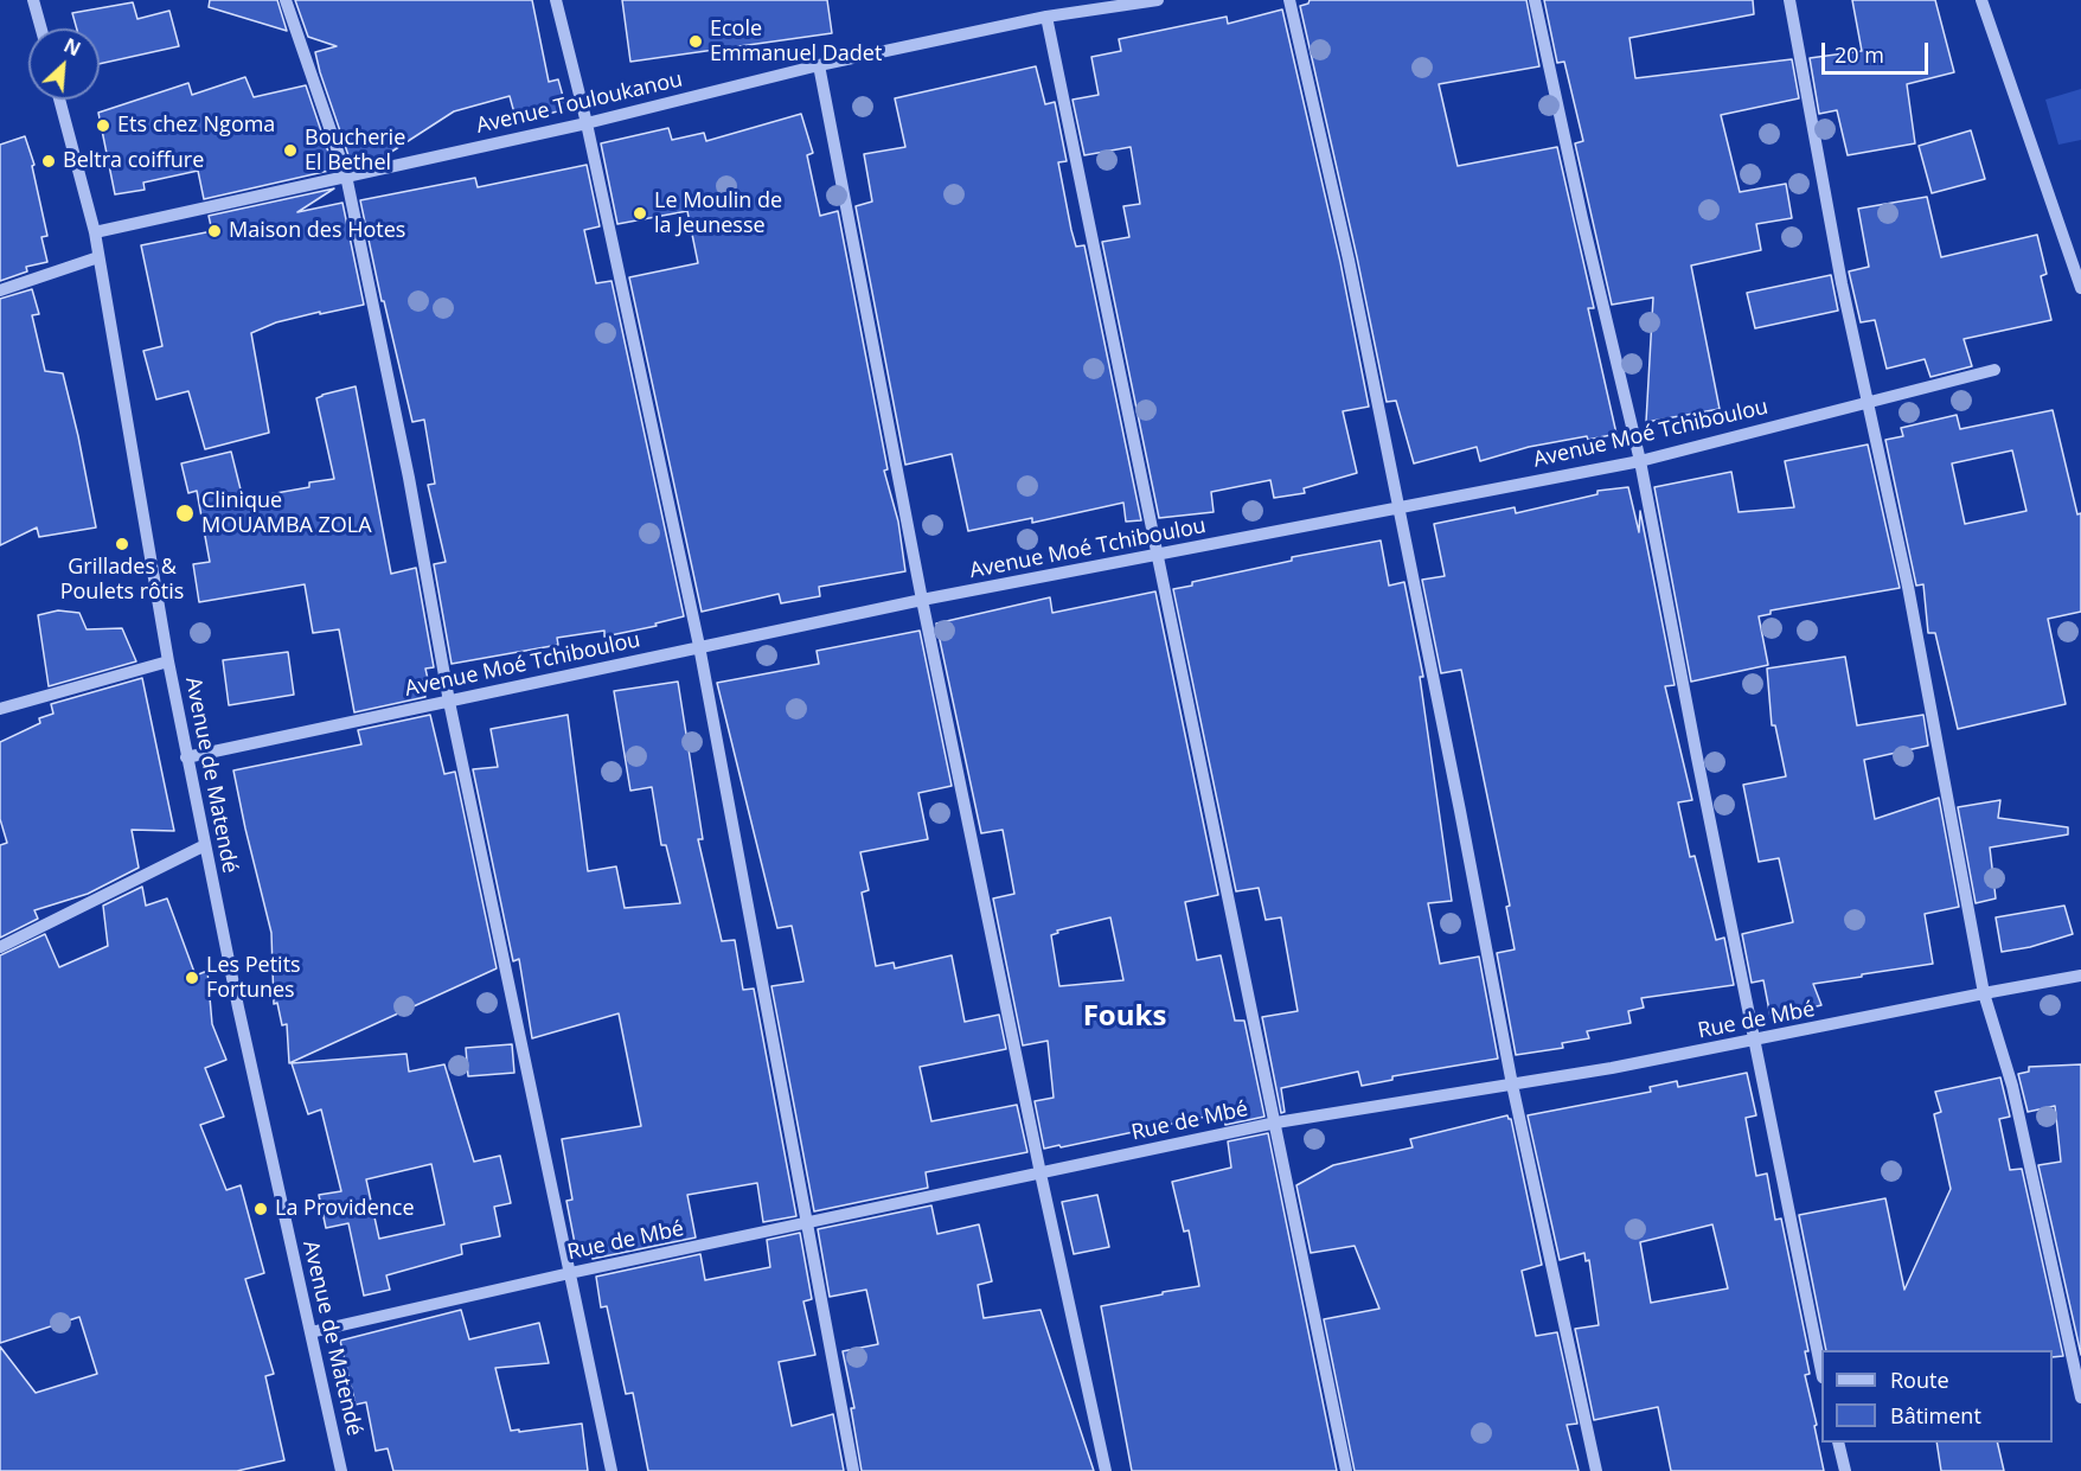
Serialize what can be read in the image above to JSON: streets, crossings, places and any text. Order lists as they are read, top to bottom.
{
  "streets": {
    "street": [
      "Avenue Touloukanou",
      "Avenue Moé Tchiboulou",
      "Avenue de Matendé",
      "Rue de Mbé"
    ]
  },
  "crossings": [
    ["Avenue Touloukanou", "Avenue de Matendé"],
    ["Avenue Moé Tchiboulou", "Avenue de Matendé"],
    ["Avenue de Matendé", "Rue de Mbé"]
  ],
  "districts": ["Fouks"],
  "places": [
    "Ecole Emmanuel Dadet",
    "Ets chez Ngoma",
    "Boucherie El Bethel",
    "Beltra coiffure",
    "Le Moulin de la Jeunesse",
    "Maison des Hotes",
    "Clinique MOUAMBA ZOLA",
    "Grillades & Poulets rôtis",
    "Les Petits Fortunes",
    "La Providence"
  ],
  "legend": ["Route", "Bâtiment"],
  "scale_bar": "20 m",
  "north": "top right"
}
